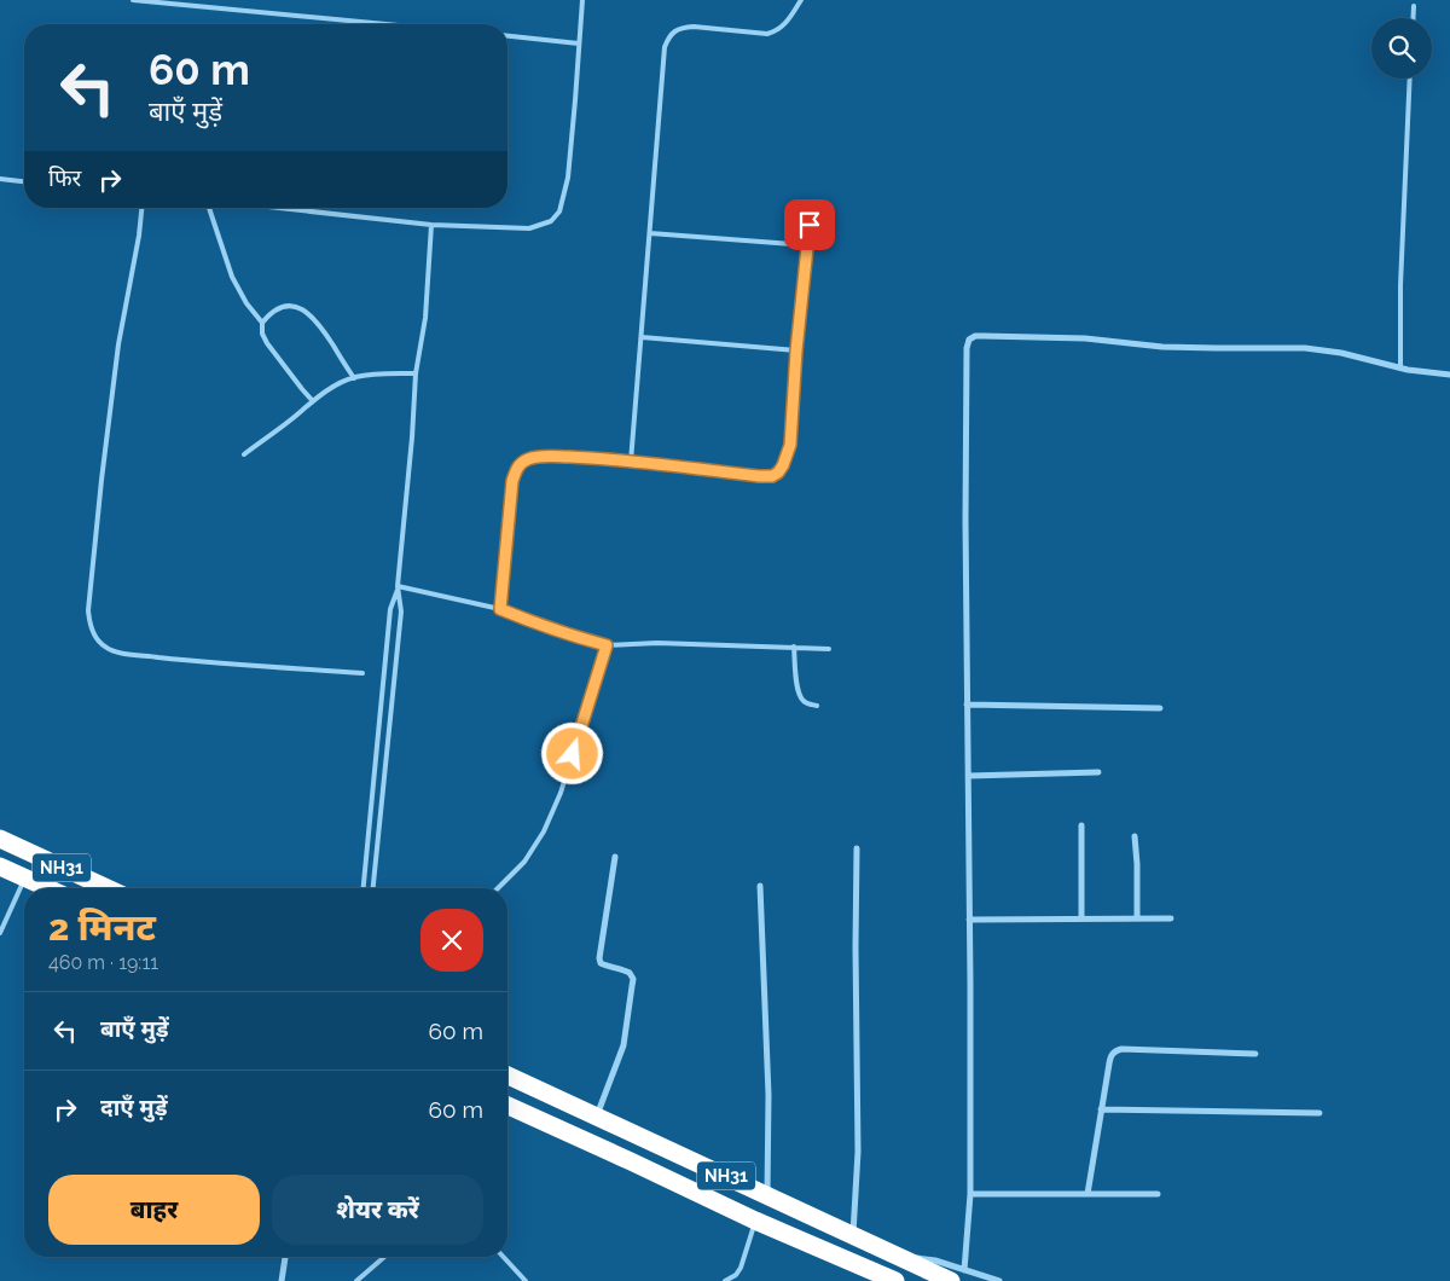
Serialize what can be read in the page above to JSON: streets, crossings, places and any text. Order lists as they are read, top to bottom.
{
  "streets": {
    "highway": ["NH31"]
  },
  "page": {
    "turn": ["60 m", "बाएँ मुड़ें"],
    "then": "फिर",
    "heading": ["2 मिनट", "460 m · 19:11"],
    "list": [
      {
        "name": "बाएँ मुड़ें",
        "value": "60 m"
      },
      {
        "name": "दाएँ मुड़ें",
        "value": "60 m"
      }
    ],
    "buttons": ["बाहर", "शेयर करें"]
  }
}
